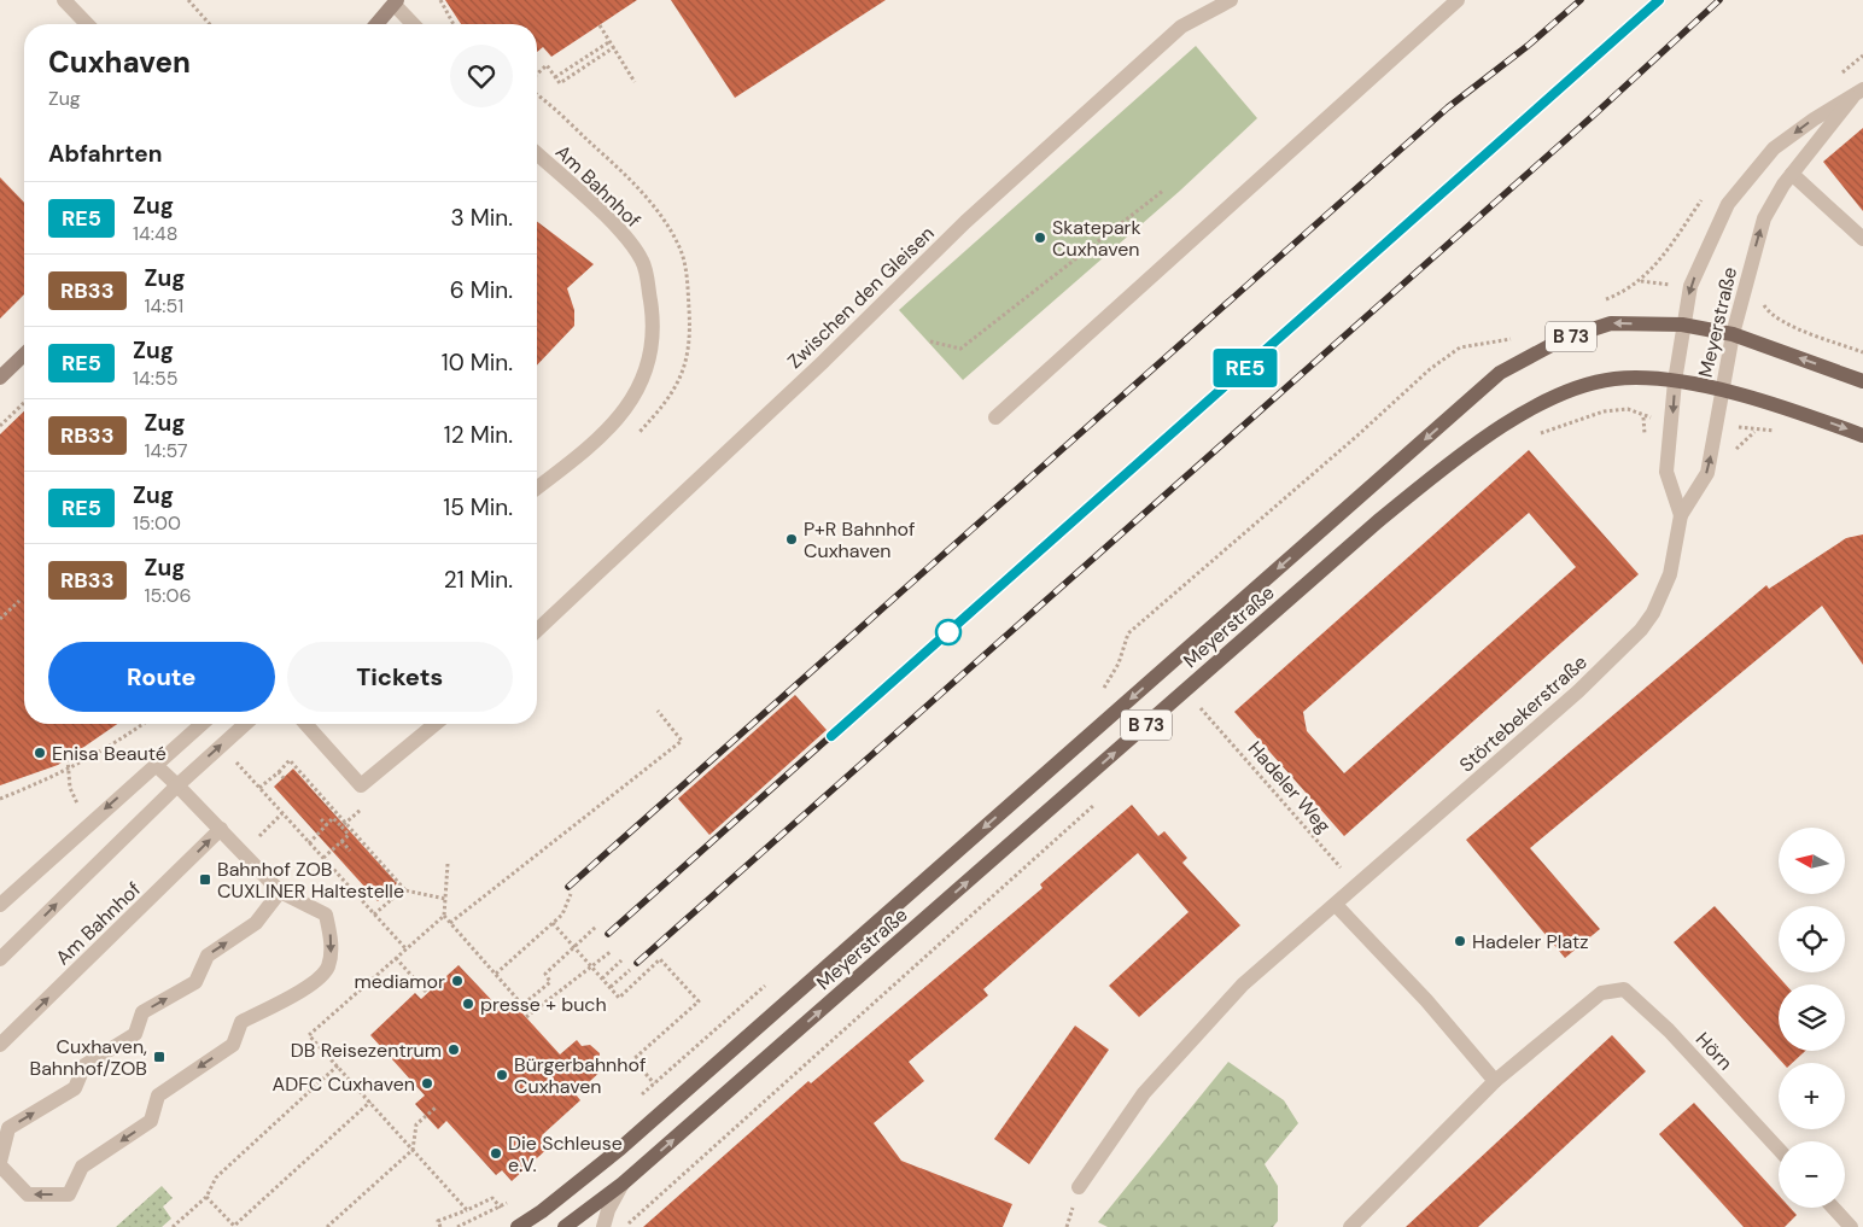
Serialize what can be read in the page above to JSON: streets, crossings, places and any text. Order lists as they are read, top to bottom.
{
  "streets": {
    "main road": ["Meyerstraße", "B 73"],
    "street": [
      "Am Bahnhof",
      "Zwischen den Gleisen",
      "Störtebekerstraße",
      "Hörn"
    ],
    "path": ["Hadeler Weg"]
  },
  "crossings": [
    ["Meyerstraße", "B 73"],
    ["Meyerstraße", "Störtebekerstraße"],
    ["B 73", "Störtebekerstraße"],
    ["Störtebekerstraße", "Hadeler Weg"]
  ],
  "places": {
    "other": [
      "Skatepark Cuxhaven",
      "P+R Bahnhof Cuxhaven",
      "Enisa Beauté",
      "Hadeler Platz",
      "mediamor",
      "presse + buch",
      "DB Reisezentrum",
      "Bürgerbahnhof Cuxhaven",
      "ADFC Cuxhaven",
      "Die Schleuse e.V."
    ],
    "transit": ["Bahnhof ZOB CUXLINER Haltestelle", "Cuxhaven, Bahnhof/ZOB"]
  },
  "north": "left",
  "page": {
    "on_map": "RE5",
    "heading": [
      ["Cuxhaven", "Zug"],
      "Abfahrten"
    ],
    "list": [
      {
        "mark": "RE5",
        "name": "Zug",
        "note": "14:48",
        "value": "3 Min."
      },
      {
        "mark": "RB33",
        "name": "Zug",
        "note": "14:51",
        "value": "6 Min."
      },
      {
        "mark": "RE5",
        "name": "Zug",
        "note": "14:55",
        "value": "10 Min."
      },
      {
        "mark": "RB33",
        "name": "Zug",
        "note": "14:57",
        "value": "12 Min."
      },
      {
        "mark": "RE5",
        "name": "Zug",
        "note": "15:00",
        "value": "15 Min."
      },
      {
        "mark": "RB33",
        "name": "Zug",
        "note": "15:06",
        "value": "21 Min."
      }
    ],
    "buttons": ["Route", "Tickets"],
    "map_buttons": ["+", "−"]
  }
}
